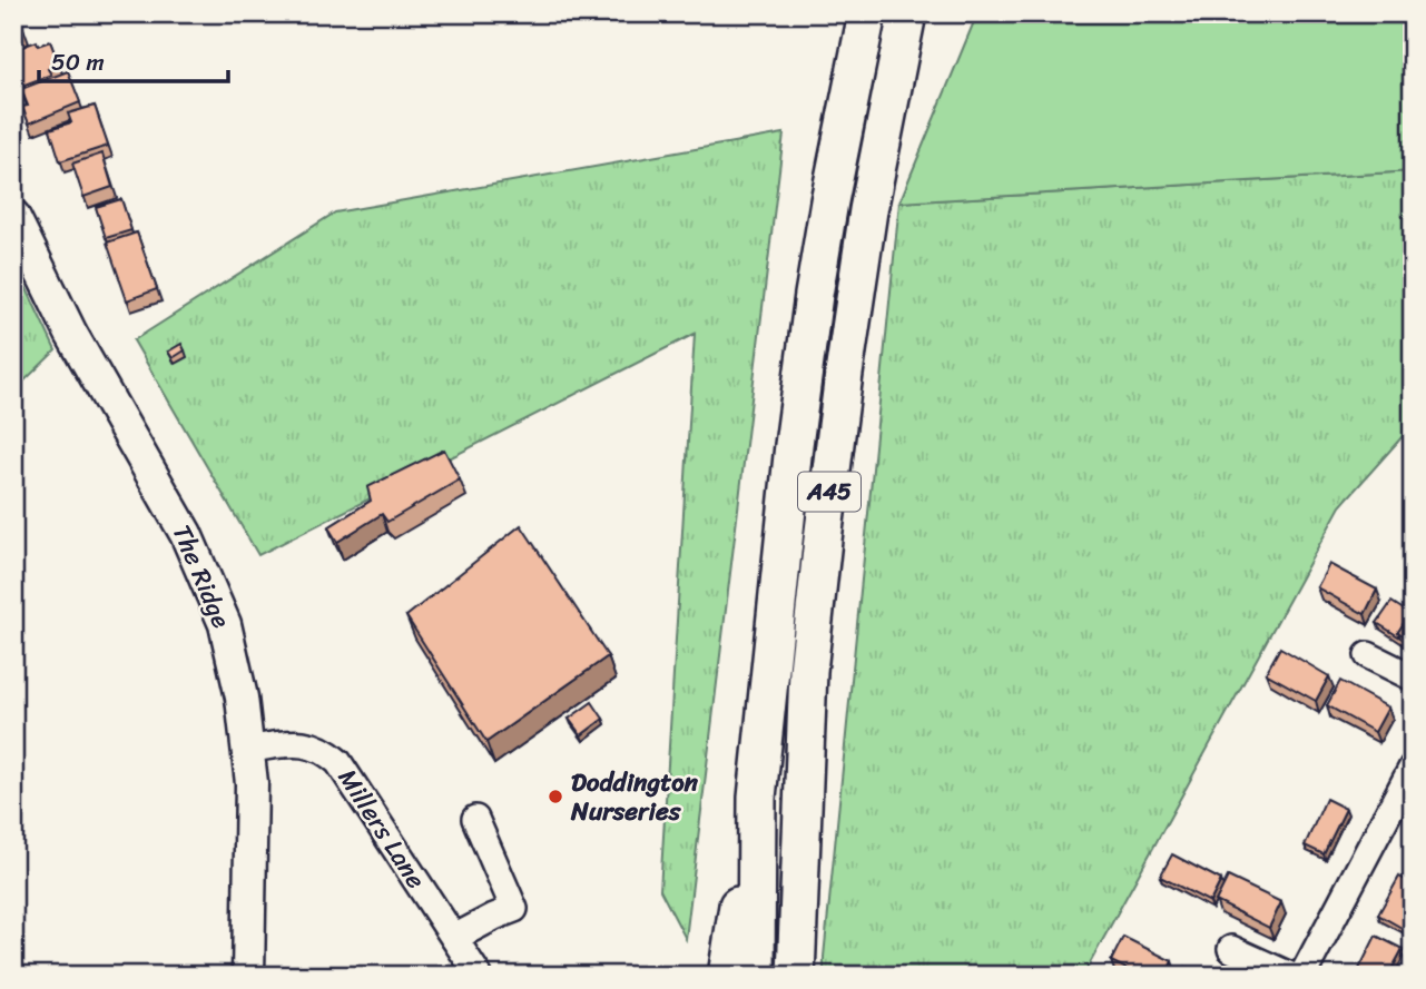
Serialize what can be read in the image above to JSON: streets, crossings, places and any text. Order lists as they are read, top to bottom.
{
  "streets": {
    "highway": ["A45"],
    "main road": ["The Ridge"],
    "street": ["Millers Lane"]
  },
  "crossings": [
    ["The Ridge", "Millers Lane"]
  ],
  "places": ["Doddington Nurseries"],
  "scale_bar": "50 m"
}
